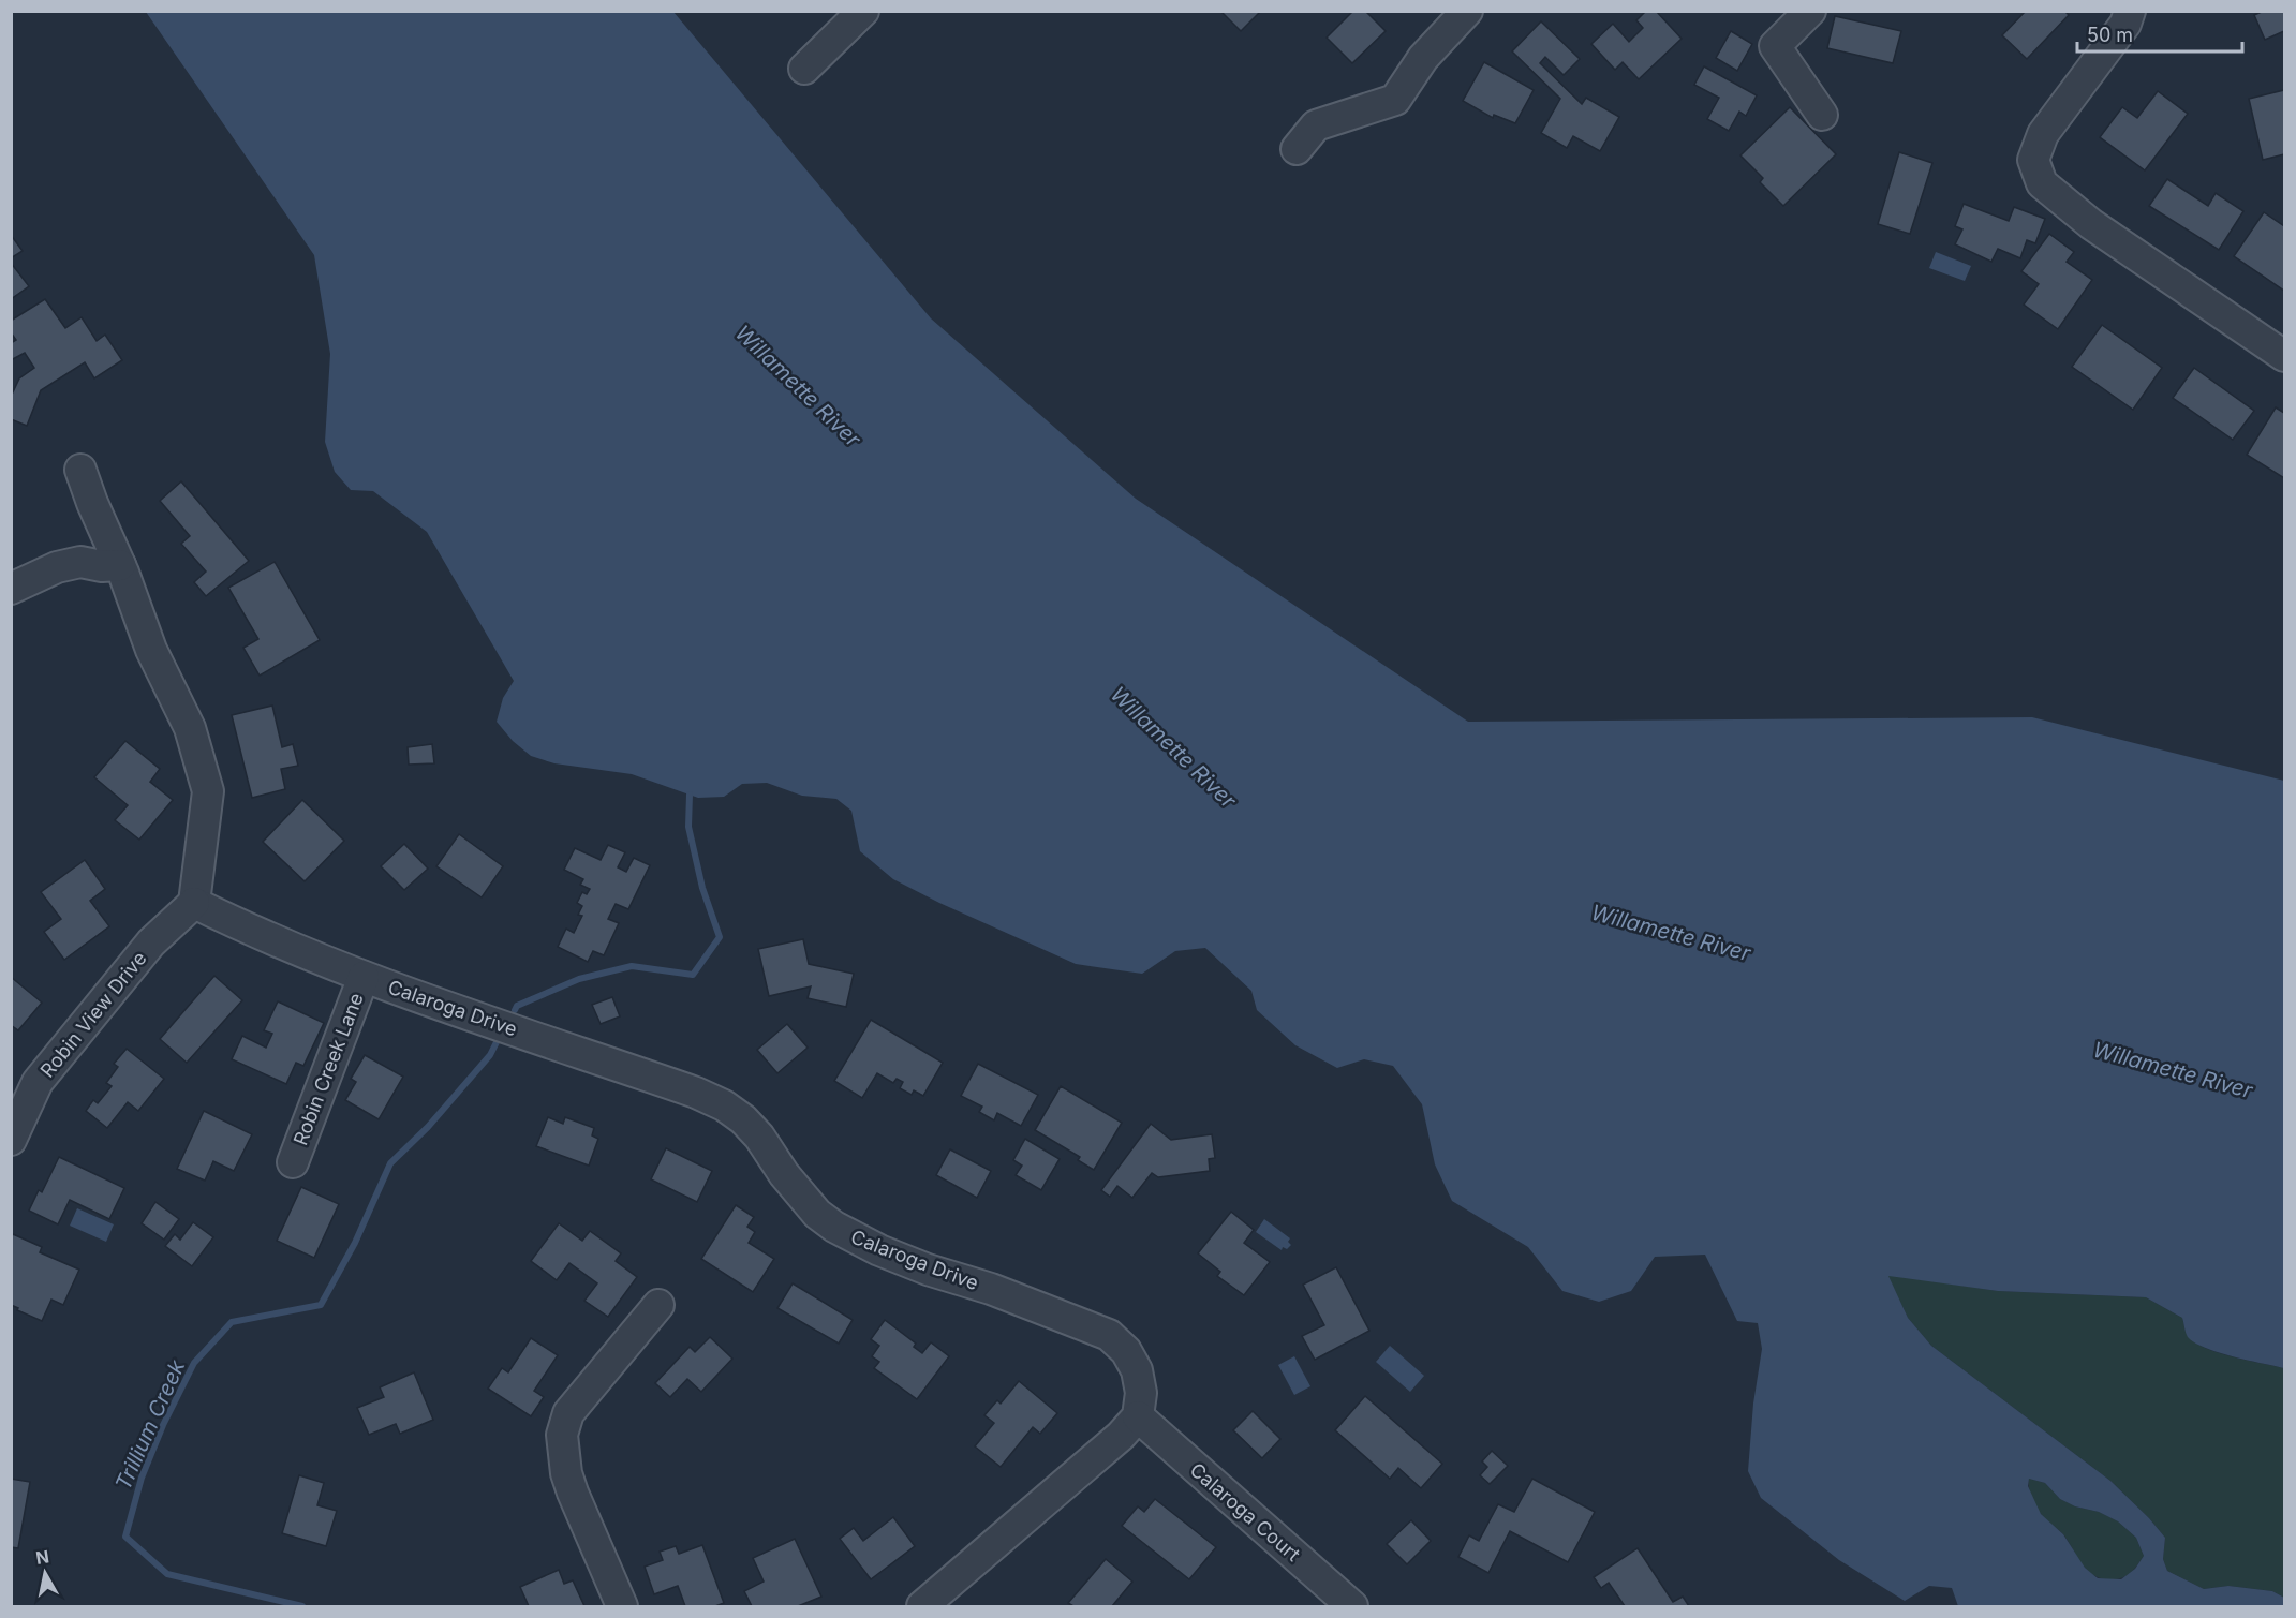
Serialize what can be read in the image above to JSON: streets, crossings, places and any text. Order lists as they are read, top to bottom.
{
  "streets": {
    "street": [
      "Calaroga Drive",
      "Robin View Drive",
      "Robin Creek Lane",
      "Calaroga Court"
    ]
  },
  "crossings": [
    ["Calaroga Drive", "Robin View Drive"],
    ["Calaroga Drive", "Robin Creek Lane"],
    ["Calaroga Drive", "Calaroga Court"]
  ],
  "water": ["Willamette River", "Trillium Creek"],
  "scale_bar": "50 m",
  "north": "top"
}
